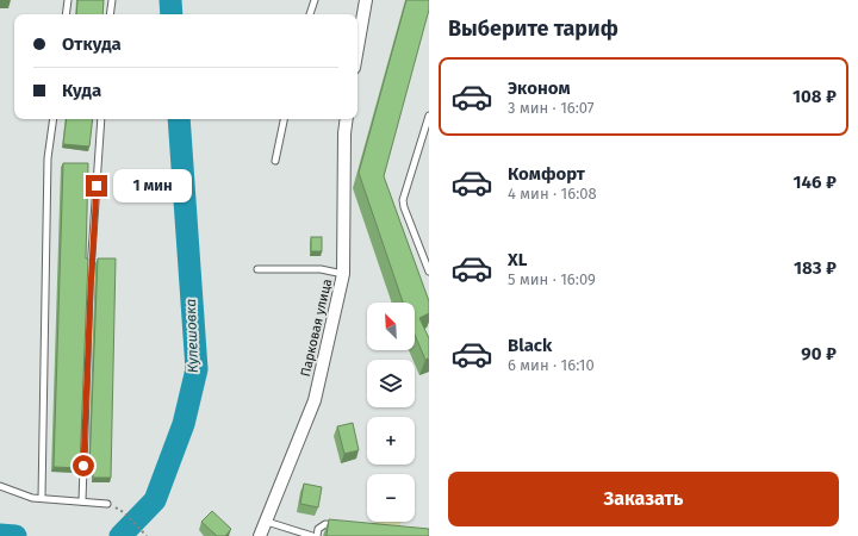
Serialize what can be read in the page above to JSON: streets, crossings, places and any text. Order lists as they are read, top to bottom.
{
  "streets": {
    "street": ["Парковая улица"]
  },
  "water": ["Кулешовка"],
  "north": "top left",
  "page": {
    "heading": "Выберите тариф",
    "banner": ["Откуда", "Куда"],
    "list": [
      {
        "name": "Эконом",
        "note": "3 мин · 16:07",
        "value": "108 ₽"
      },
      {
        "name": "Комфорт",
        "note": "4 мин · 16:08",
        "value": "146 ₽"
      },
      {
        "name": "XL",
        "note": "5 мин · 16:09",
        "value": "183 ₽"
      },
      {
        "name": "Black",
        "note": "6 мин · 16:10",
        "value": "90 ₽"
      }
    ],
    "bubble": "1 мин",
    "map_buttons": ["+", "−"],
    "buttons": "Заказать"
  }
}
